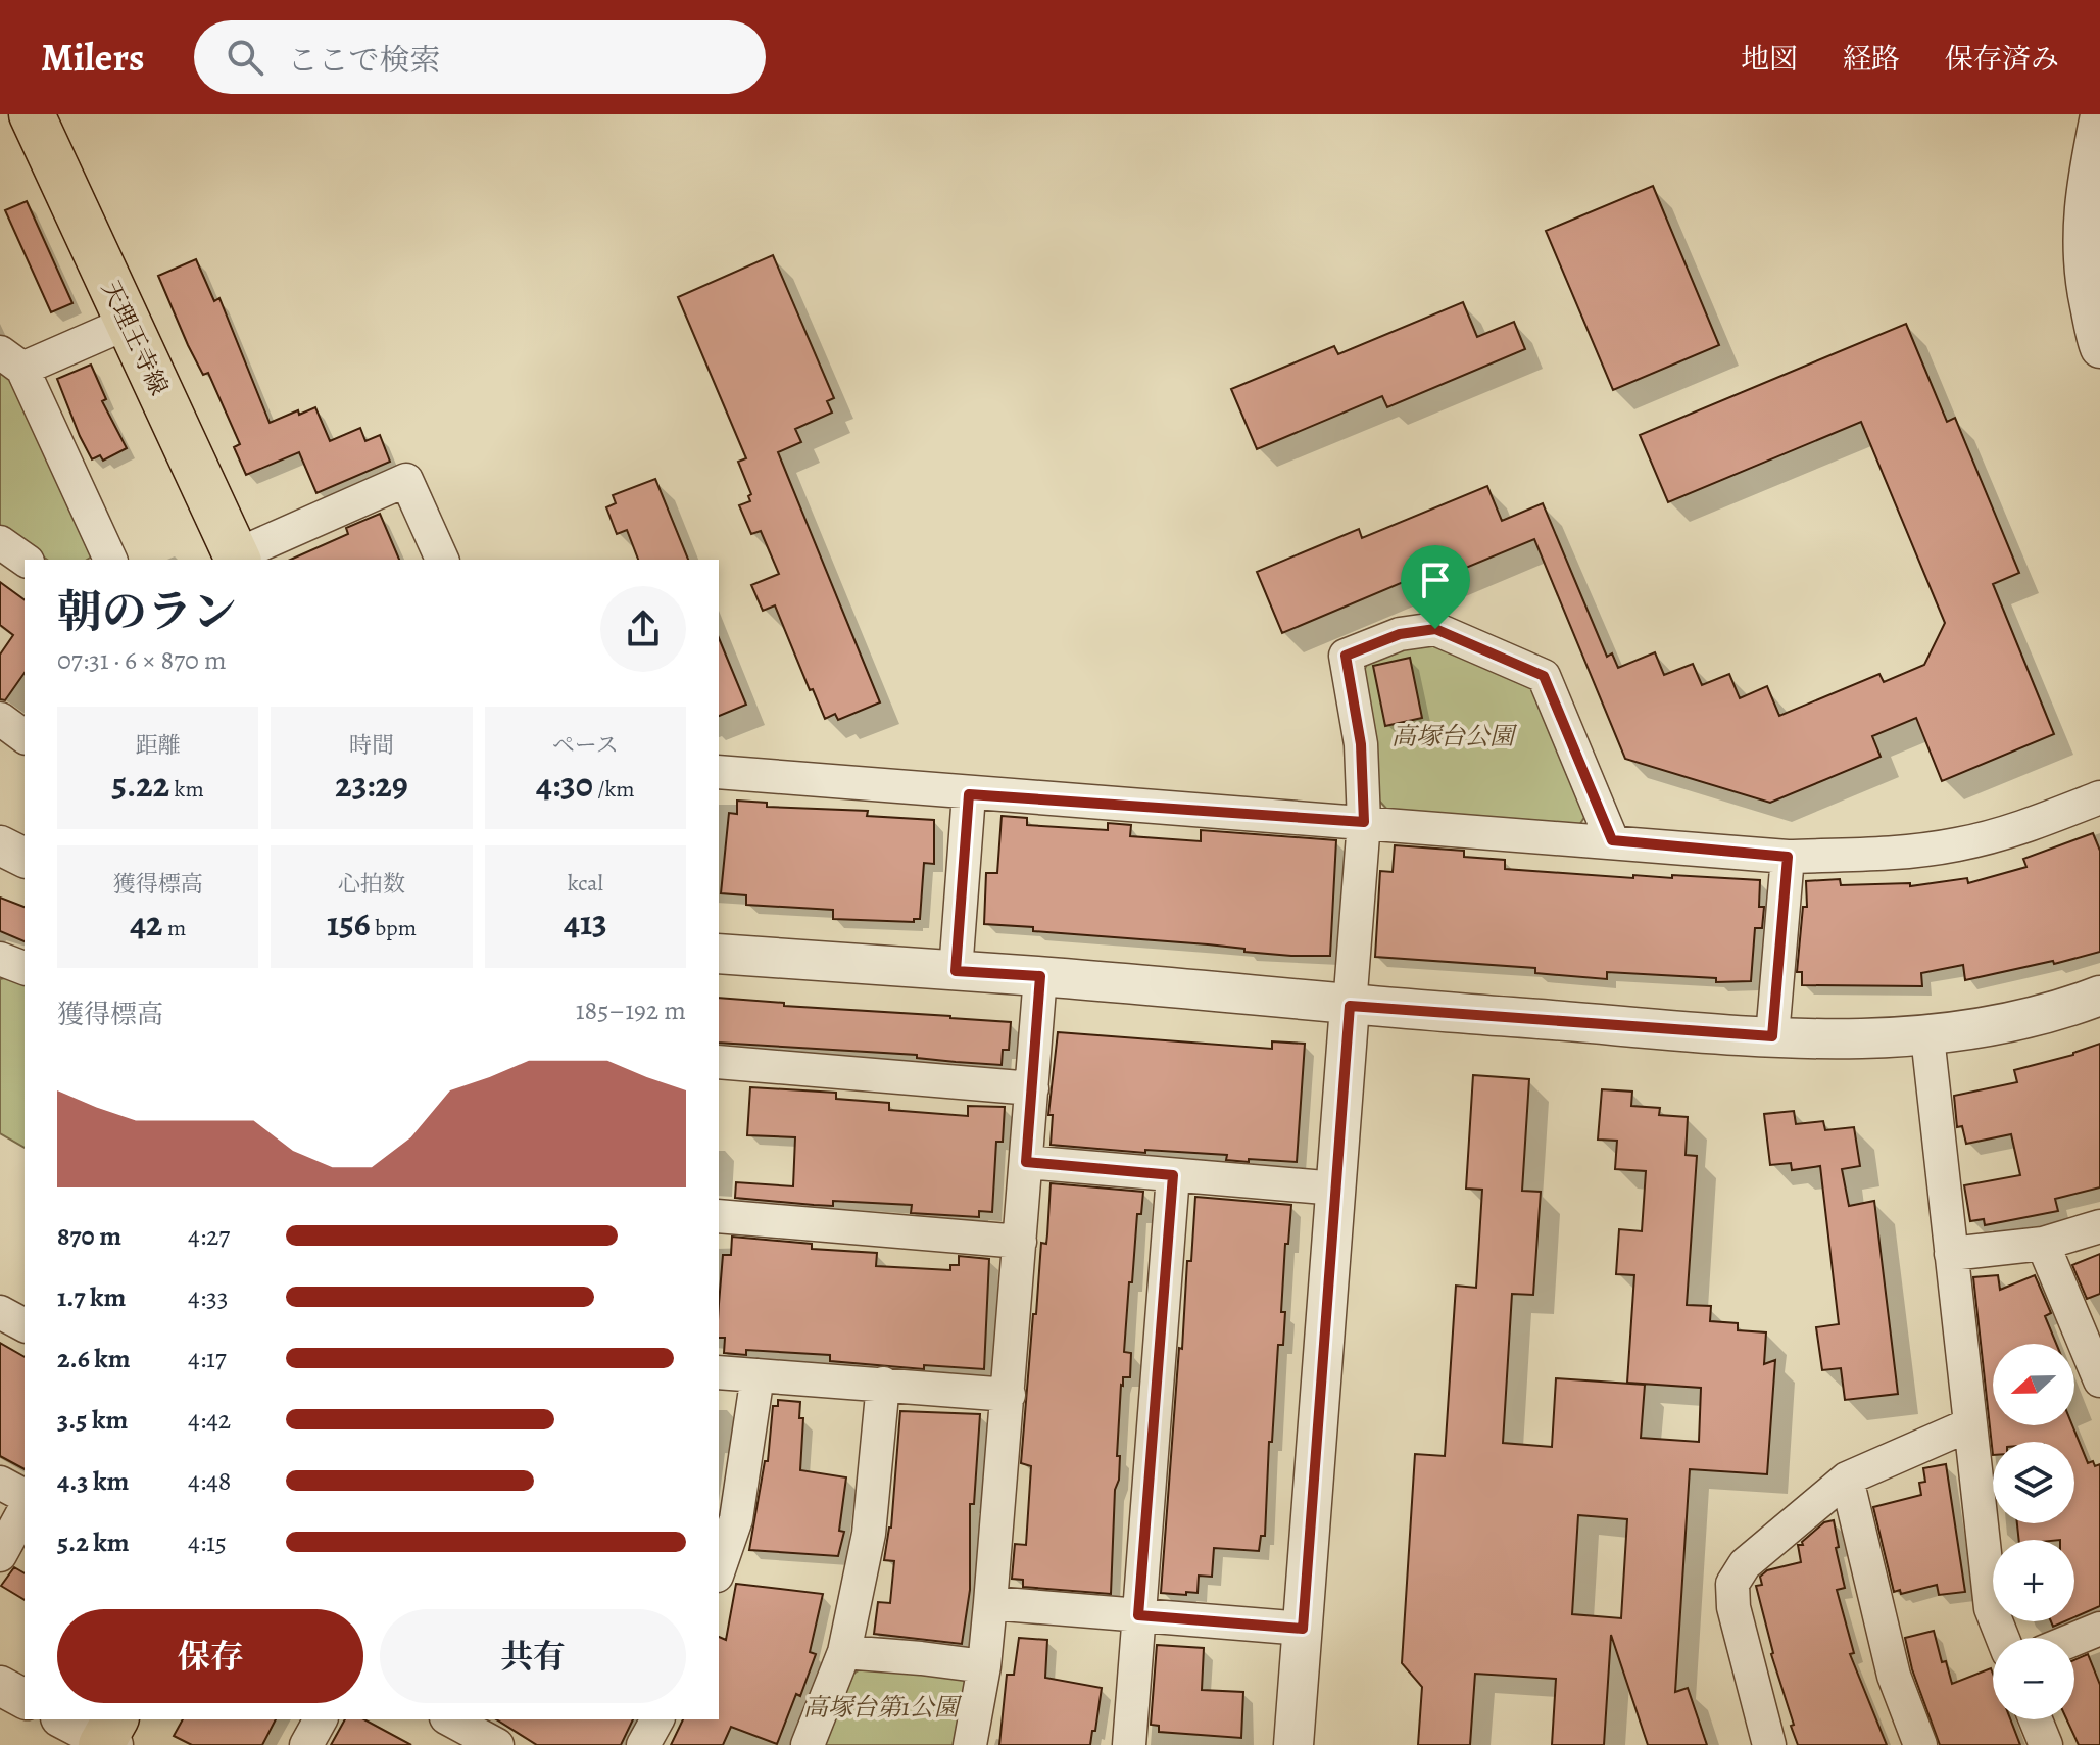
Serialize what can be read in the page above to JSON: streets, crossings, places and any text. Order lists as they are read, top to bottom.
{
  "streets": {
    "main road": ["天理王寺線"]
  },
  "parks": ["高塚台公園", "高塚台第1公園"],
  "north": "left",
  "page": {
    "header": "Milers",
    "search": "ここで検索",
    "nav": ["地図", "経路", "保存済み"],
    "heading": ["朝のラン", "07:31 · 6 × 870 m"],
    "stats": [
      ["距離", "5.22 km"],
      ["時間", "23:29"],
      ["ペース", "4:30 /km"],
      ["獲得標高", "42 m"],
      ["心拍数", "156 bpm"],
      ["kcal", "413"]
    ],
    "chart": ["獲得標高", "185–192 m"],
    "list": [
      {
        "name": "870 m",
        "note": "4:27"
      },
      {
        "name": "1.7 km",
        "note": "4:33"
      },
      {
        "name": "2.6 km",
        "note": "4:17"
      },
      {
        "name": "3.5 km",
        "note": "4:42"
      },
      {
        "name": "4.3 km",
        "note": "4:48"
      },
      {
        "name": "5.2 km",
        "note": "4:15"
      }
    ],
    "map_buttons": ["+", "−"],
    "buttons": ["保存", "共有"]
  }
}
